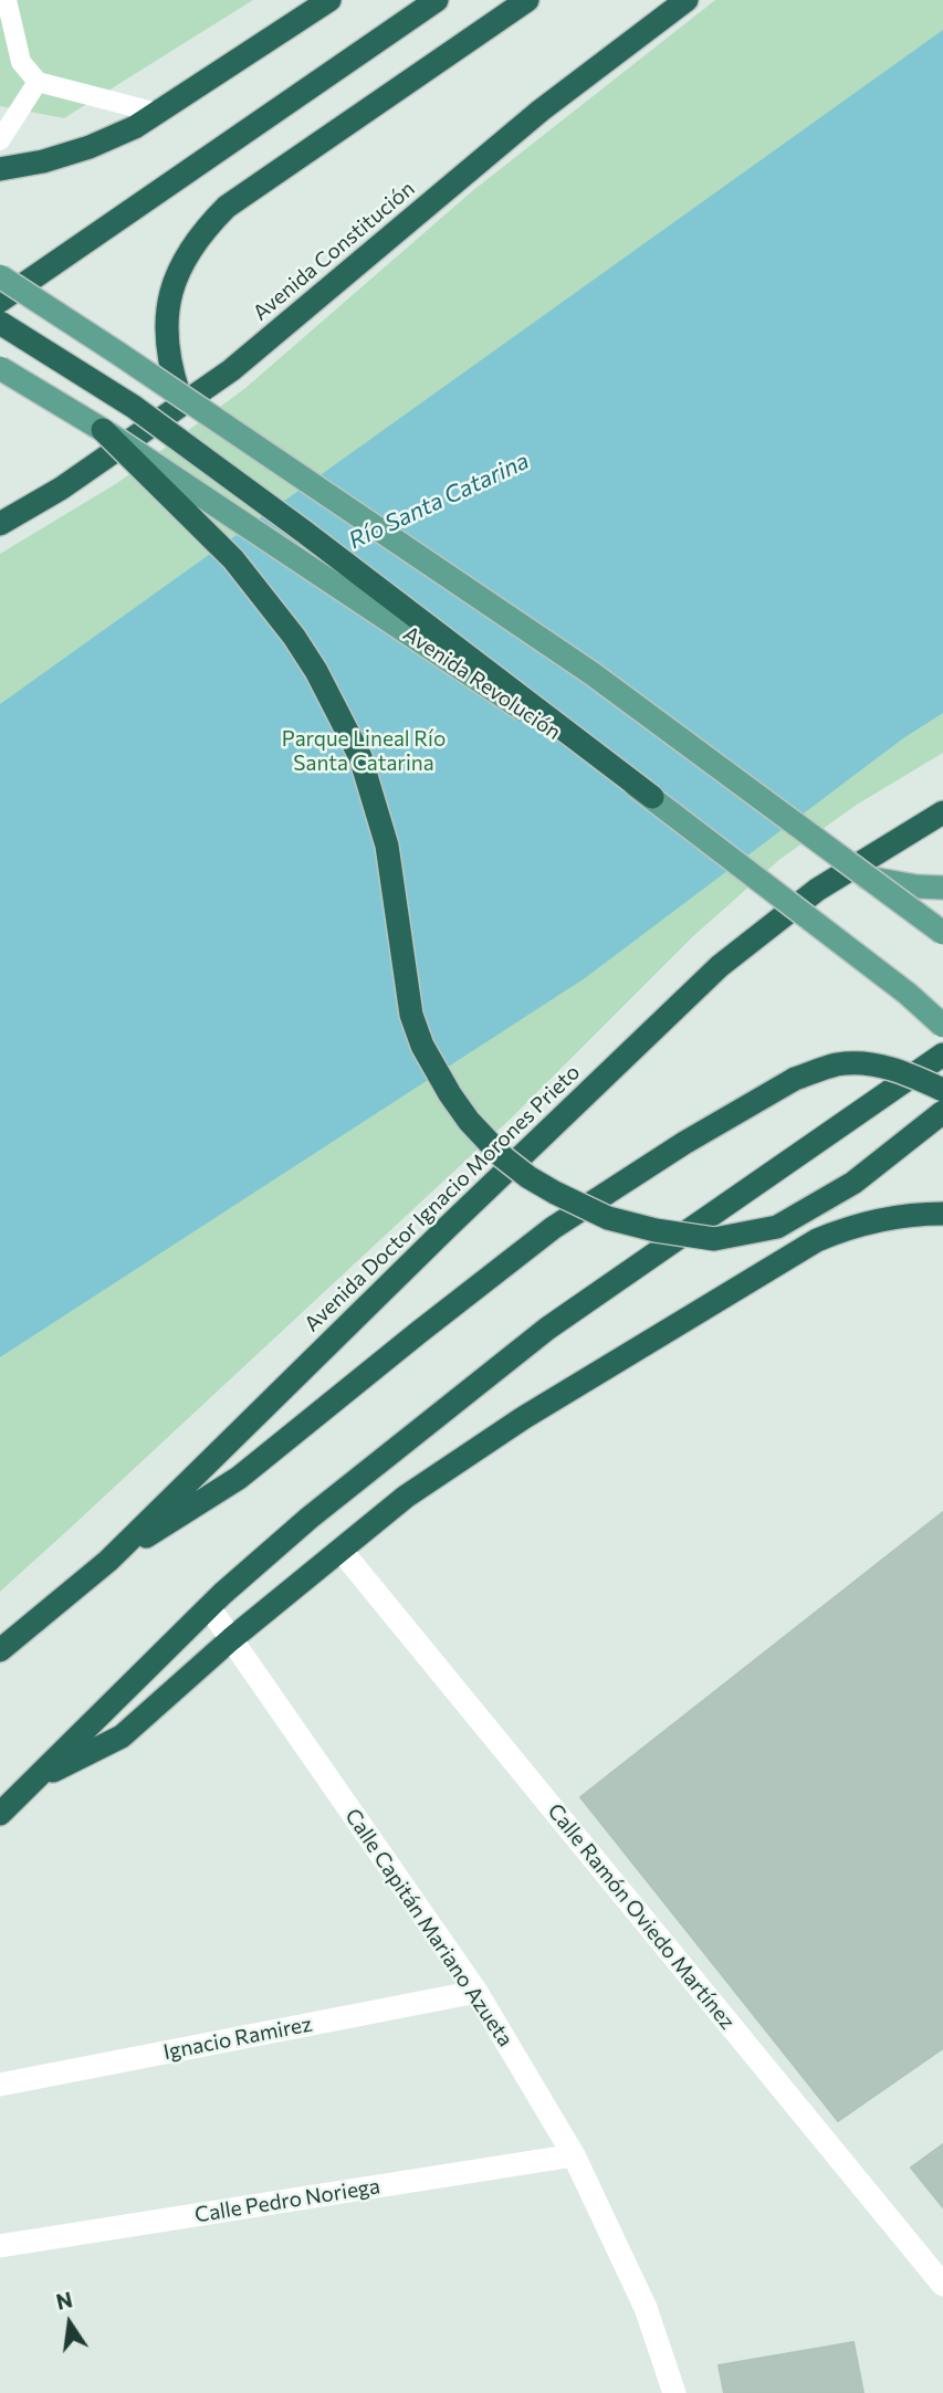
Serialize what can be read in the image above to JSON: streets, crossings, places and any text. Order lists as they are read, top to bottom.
{
  "streets": {
    "highway": ["Avenida Constitución", "Avenida Doctor Ignacio Morones Prieto"],
    "main road": ["Avenida Revolución"],
    "street": [
      "Calle Ramón Oviedo Martínez",
      "Calle Capitán Mariano Azueta",
      "Ignacio Ramirez",
      "Calle Pedro Noriega"
    ]
  },
  "crossings": [
    ["Calle Capitán Mariano Azueta", "Ignacio Ramirez"],
    ["Calle Capitán Mariano Azueta", "Calle Pedro Noriega"]
  ],
  "water": ["Río Santa Catarina"],
  "parks": ["Parque Lineal Río Santa Catarina"],
  "north": "top"
}
